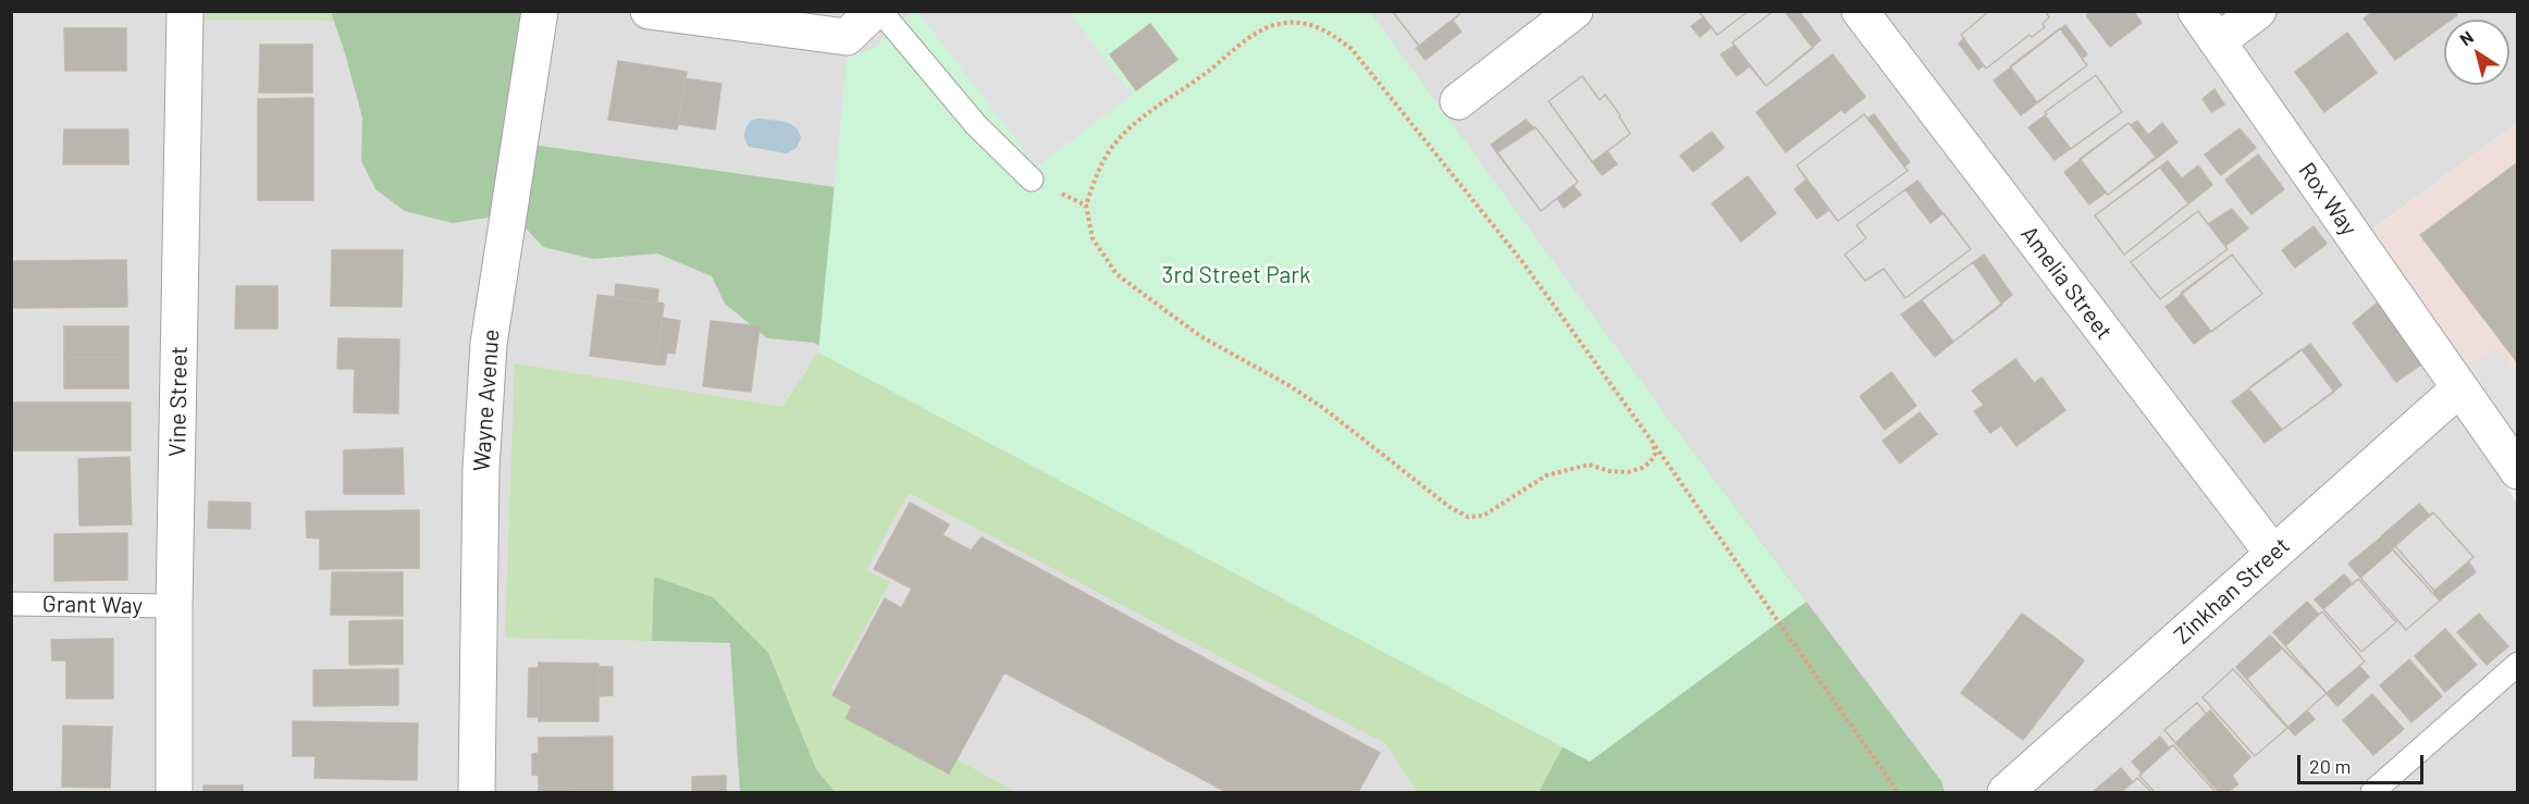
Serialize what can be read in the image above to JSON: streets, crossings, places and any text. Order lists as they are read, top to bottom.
{
  "streets": {
    "street": [
      "Rox Way",
      "Amelia Street",
      "Wayne Avenue",
      "Vine Street",
      "Zinkhan Street"
    ],
    "lane": ["Grant Way"]
  },
  "crossings": [
    ["Rox Way", "Zinkhan Street"],
    ["Amelia Street", "Zinkhan Street"],
    ["Vine Street", "Grant Way"]
  ],
  "parks": ["3rd Street Park"],
  "scale_bar": "20 m",
  "north": "top left"
}
